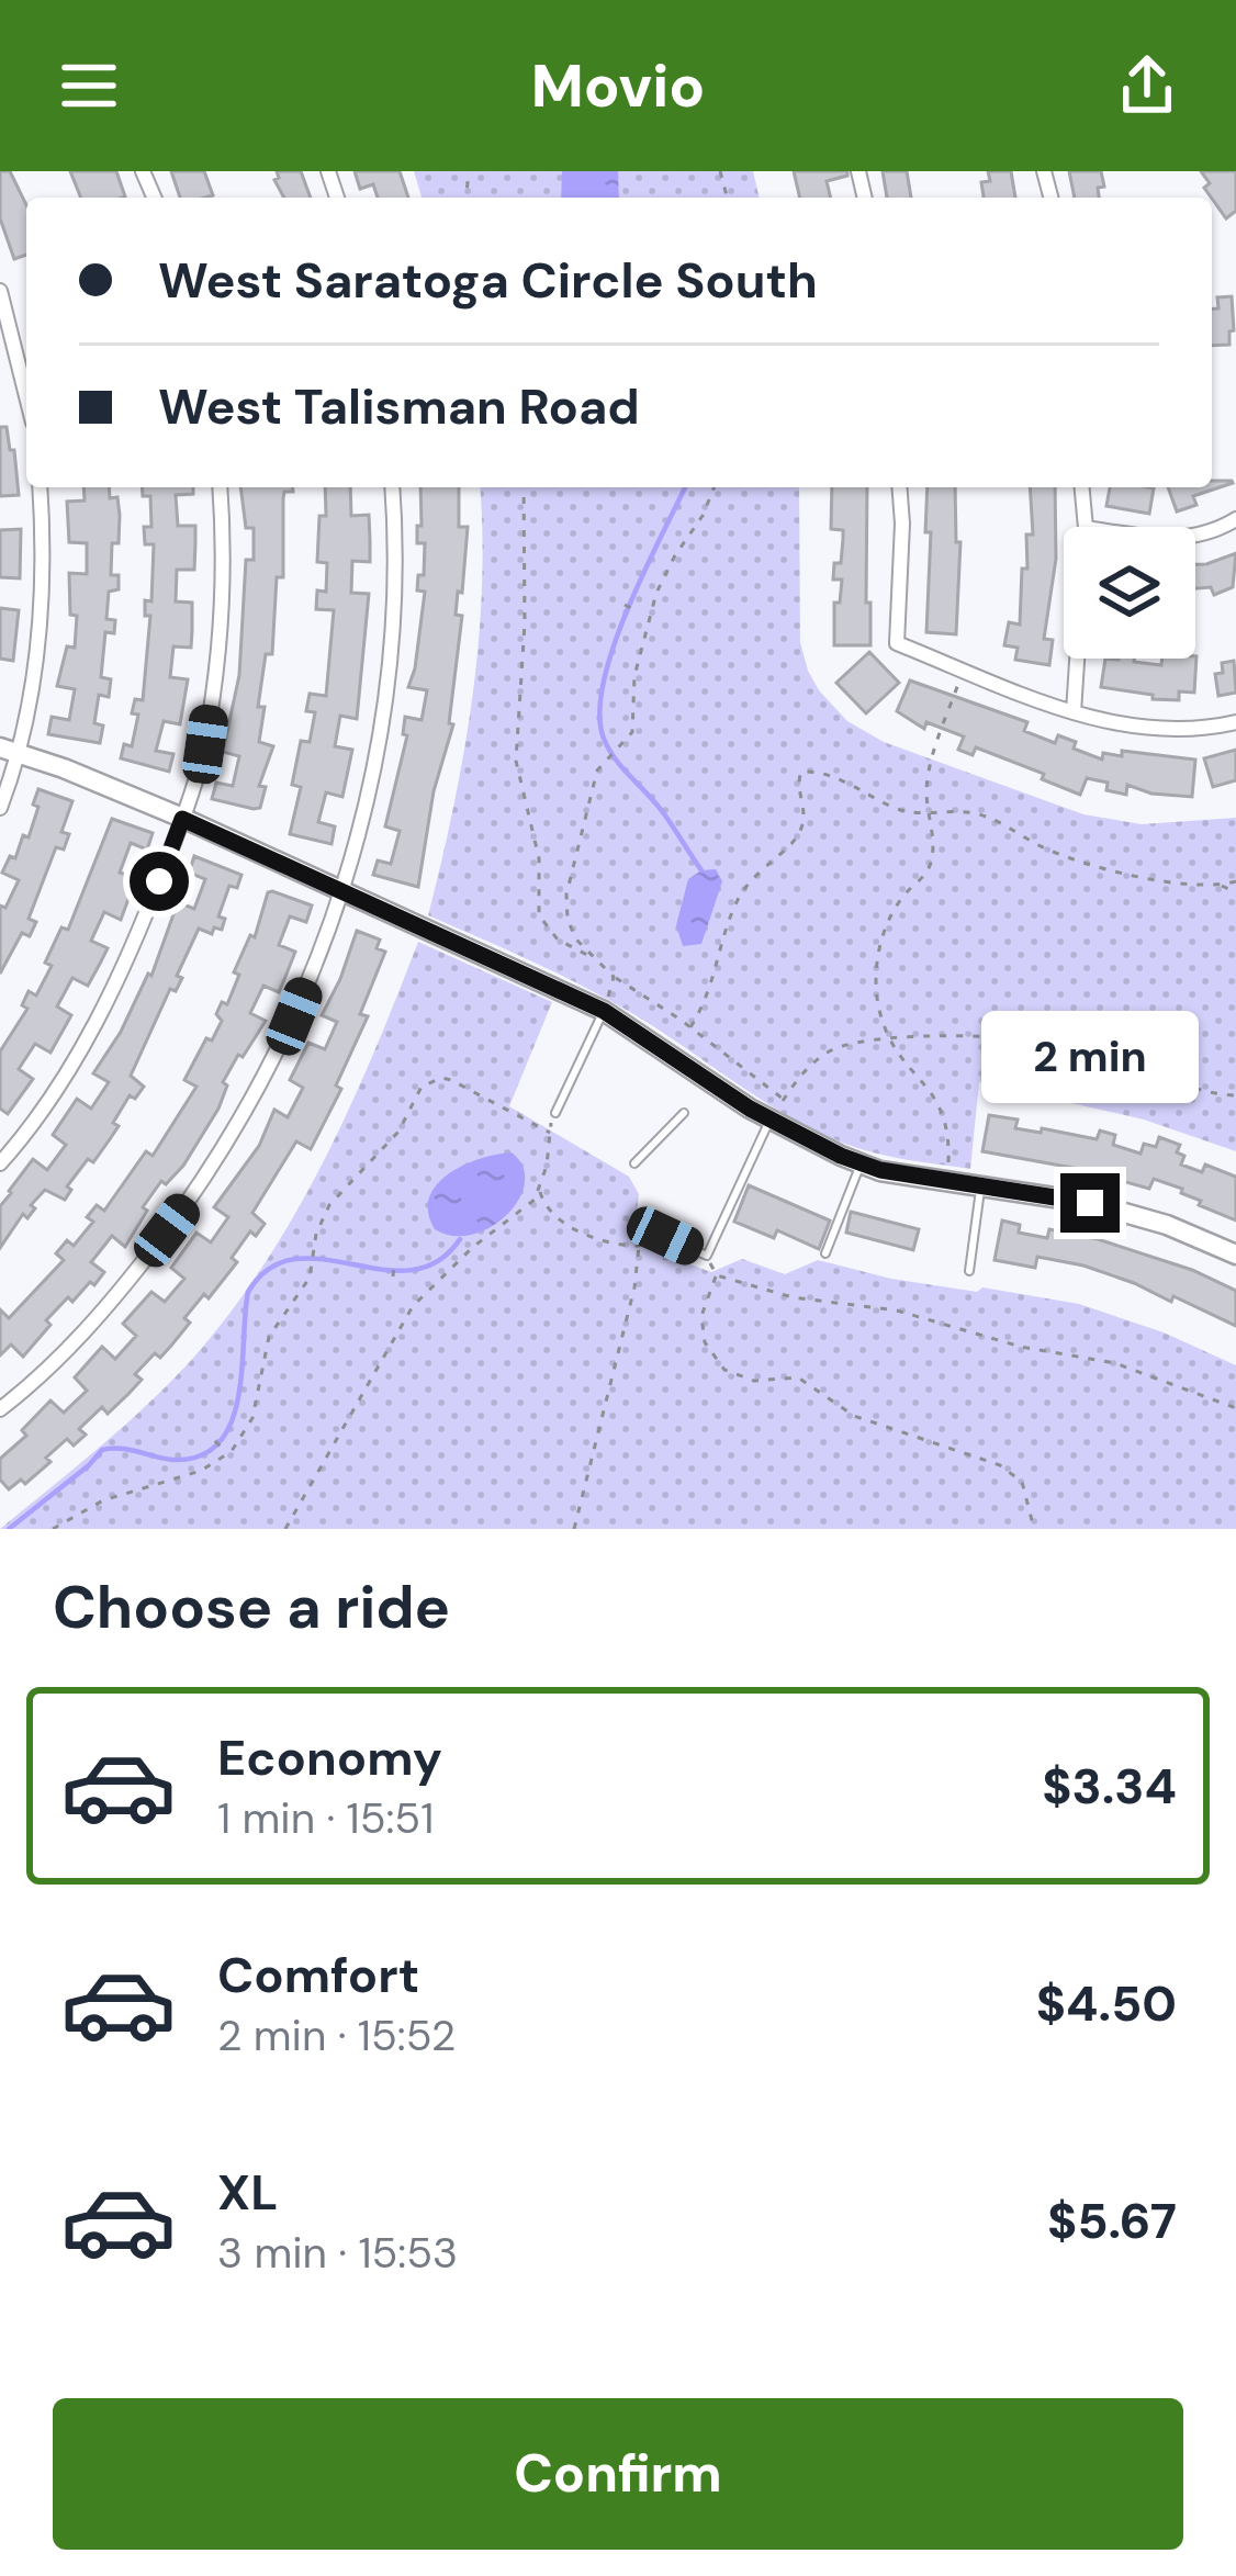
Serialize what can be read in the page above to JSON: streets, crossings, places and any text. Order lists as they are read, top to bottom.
{
  "page": {
    "header": "Movio",
    "banner": ["West Saratoga Circle South", "West Talisman Road"],
    "bubble": "2 min",
    "heading": "Choose a ride",
    "list": [
      {
        "name": "Economy",
        "note": "1 min · 15:51",
        "value": "$3.34"
      },
      {
        "name": "Comfort",
        "note": "2 min · 15:52",
        "value": "$4.50"
      },
      {
        "name": "XL",
        "note": "3 min · 15:53",
        "value": "$5.67"
      }
    ],
    "buttons": "Confirm"
  }
}
